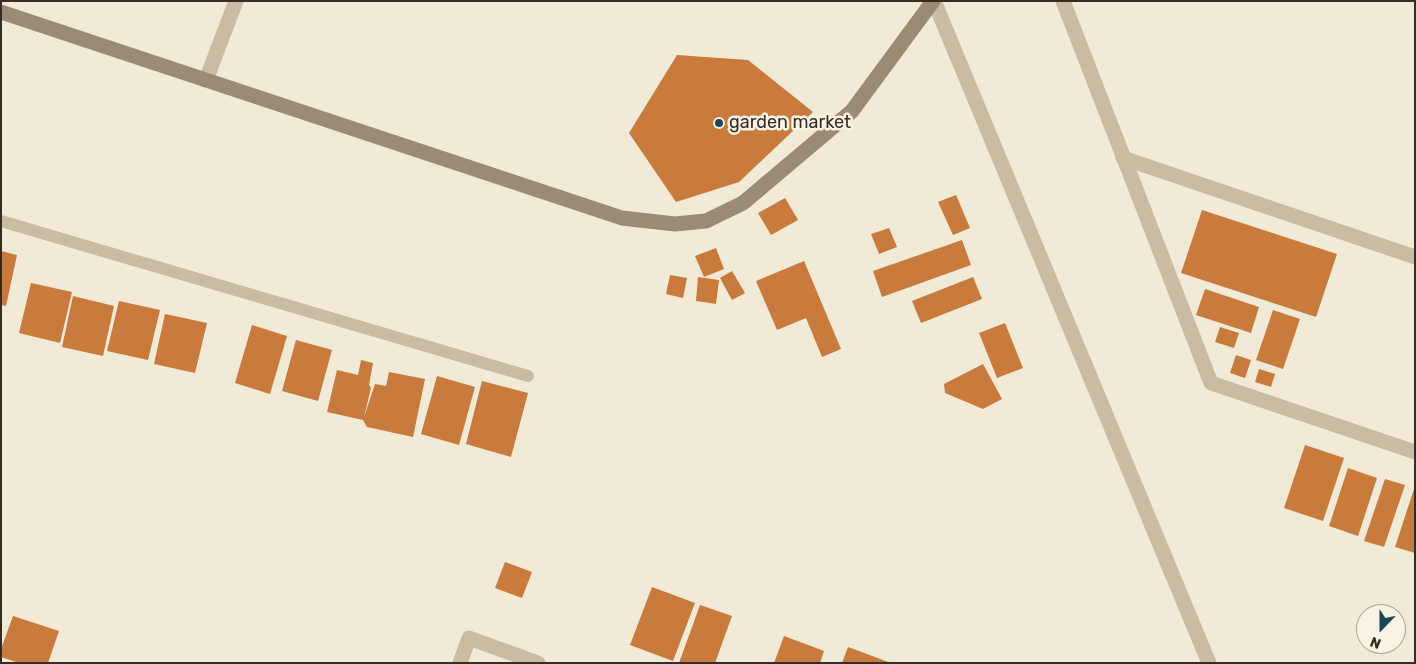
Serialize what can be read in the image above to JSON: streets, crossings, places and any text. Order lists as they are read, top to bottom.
{
  "places": ["garden market"],
  "north": "bottom"
}
